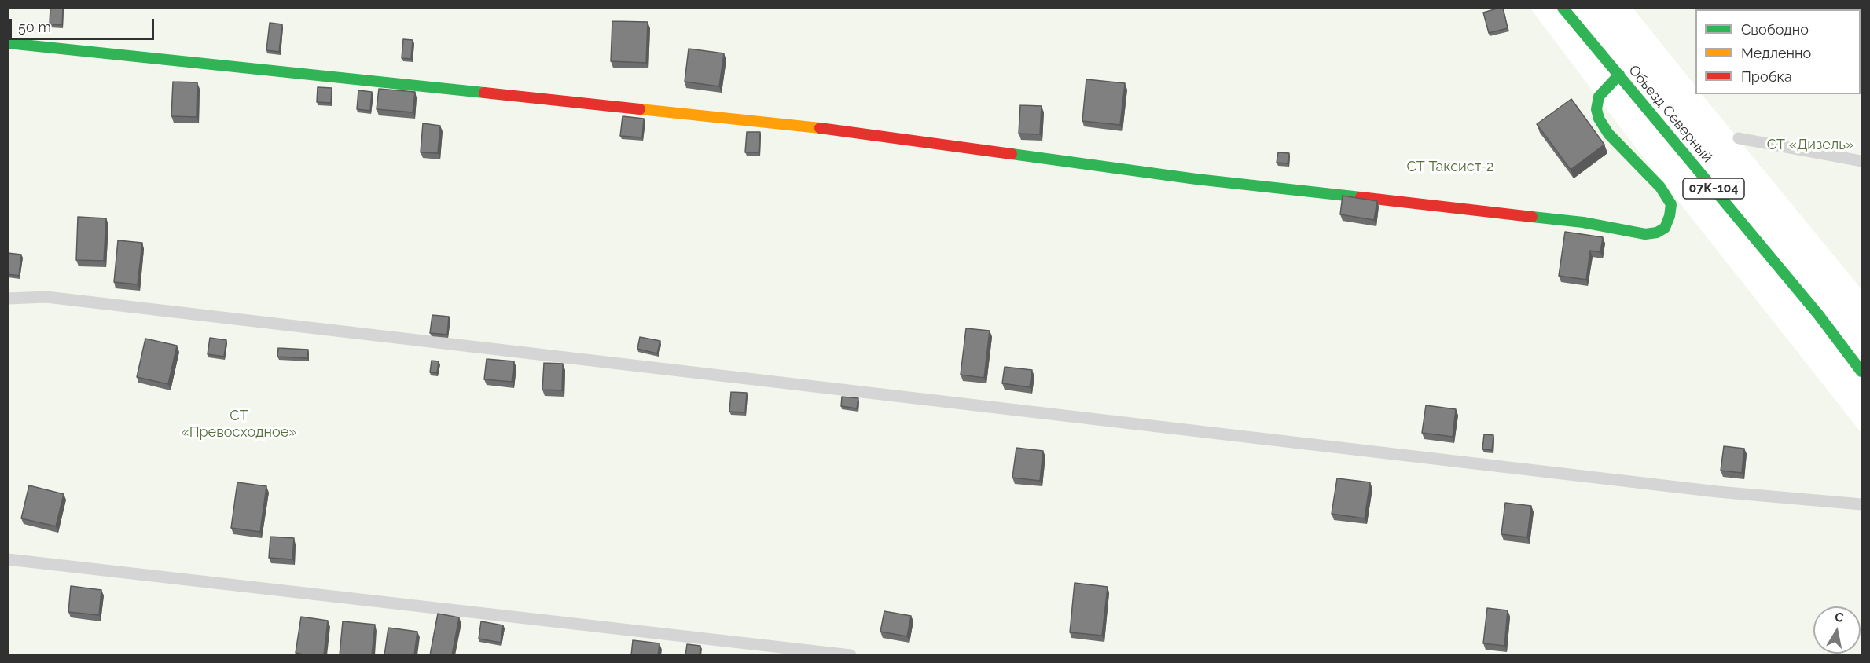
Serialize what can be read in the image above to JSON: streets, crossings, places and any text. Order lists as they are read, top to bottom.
{
  "streets": {
    "main road": ["Обьезд Северный", "07К-104"]
  },
  "parks": ["СТ «Дизель»", "СТ Таксист-2", "СТ «Превосходное»"],
  "legend": ["Свободно", "Медленно", "Пробка"],
  "scale_bar": "50 m",
  "north": "top"
}
